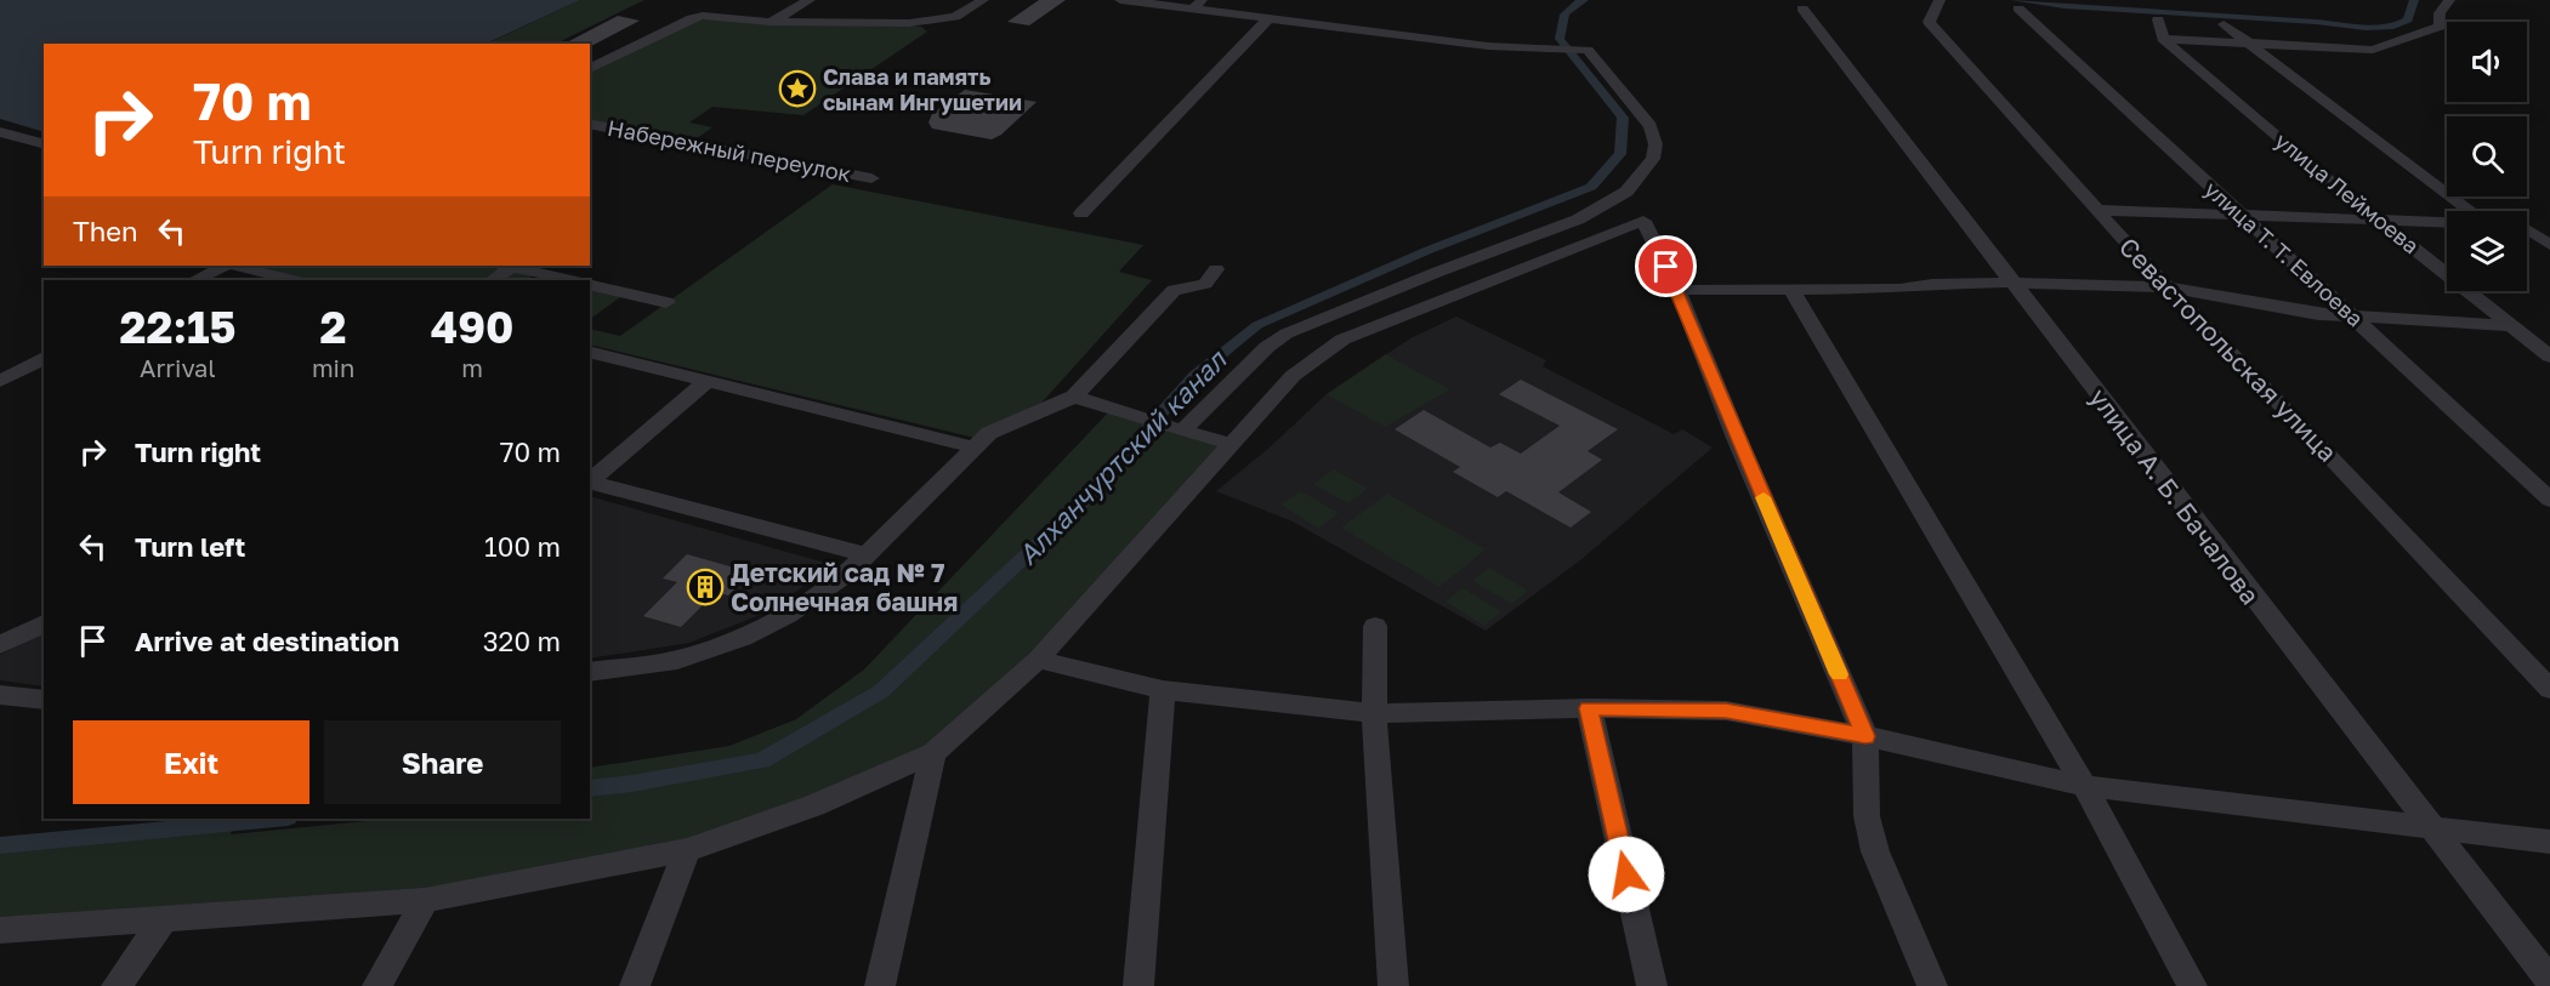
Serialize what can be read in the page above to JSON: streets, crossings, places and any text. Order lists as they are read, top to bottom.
{
  "streets": {
    "street": [
      "Набережный переулок",
      "улица Леймоева",
      "улица Т. Т. Евлоева",
      "Севастопольская улица",
      "улица А. Б. Бачалова"
    ]
  },
  "water": ["Алханчуртский канал"],
  "places": {
    "place": ["Слава и память сынам Ингушетии"],
    "building": ["Детский сад № 7 Солнечная башня"]
  },
  "page": {
    "turn": ["70 m", "Turn right"],
    "then": "Then",
    "eta": [
      "22:15",
      "Arrival",
      "2",
      "min",
      "490",
      "m"
    ],
    "list": [
      {
        "name": "Turn right",
        "value": "70 m"
      },
      {
        "name": "Turn left",
        "value": "100 m"
      },
      {
        "name": "Arrive at destination",
        "value": "320 m"
      }
    ],
    "buttons": ["Exit", "Share"]
  }
}
